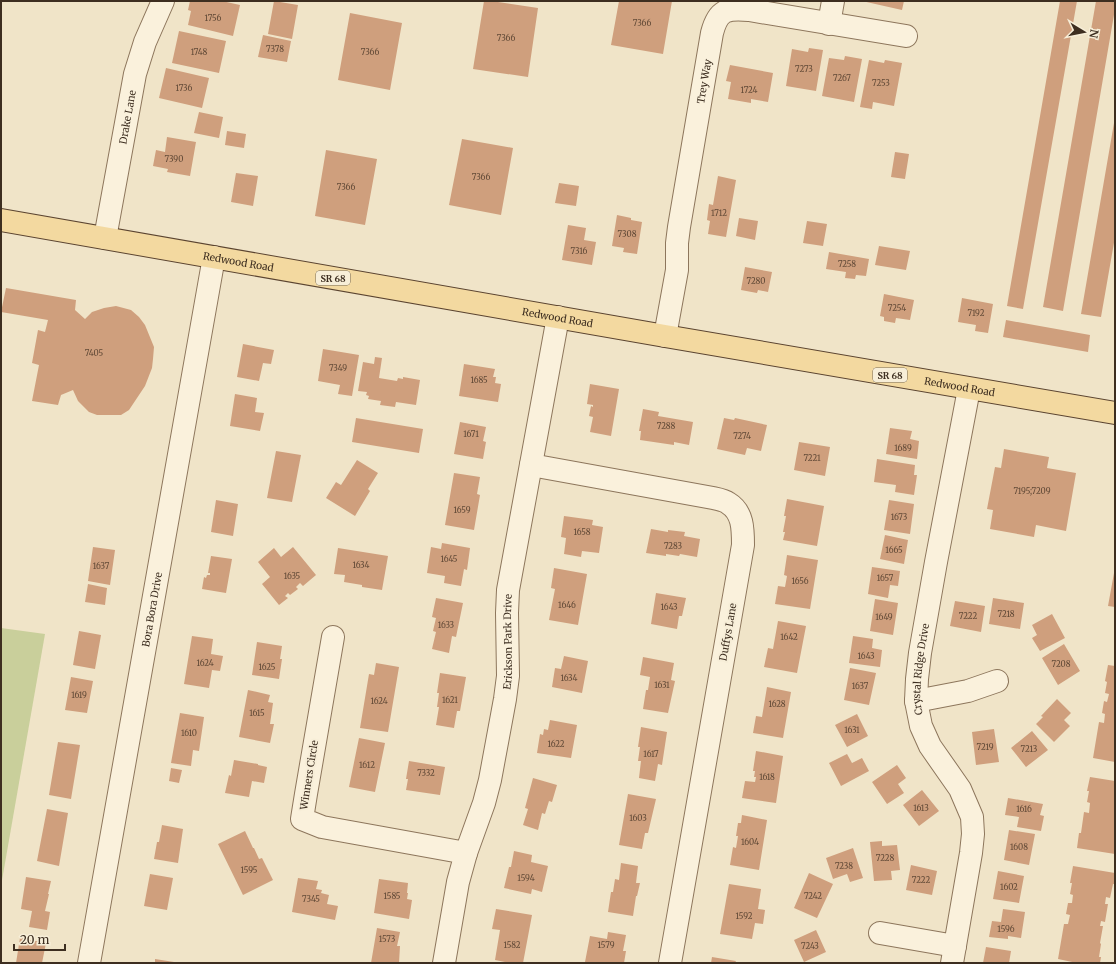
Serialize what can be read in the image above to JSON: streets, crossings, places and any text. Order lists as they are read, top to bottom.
{
  "streets": {
    "main road": ["Redwood Road", "SR 68"],
    "street": [
      "Trey Way",
      "Drake Lane",
      "Bora Bora Drive",
      "Duffys Lane",
      "Erickson Park Drive",
      "Crystal Ridge Drive",
      "Winners Circle"
    ]
  },
  "crossings": [
    ["Trey Way", "Redwood Road"],
    ["Drake Lane", "Redwood Road"],
    ["Redwood Road", "Bora Bora Drive"],
    ["Redwood Road", "Erickson Park Drive"],
    ["Redwood Road", "Crystal Ridge Drive"],
    ["Duffys Lane", "Erickson Park Drive"],
    ["Erickson Park Drive", "Winners Circle"]
  ],
  "house_numbers": [
    "1756",
    "7366",
    "7366",
    "7378",
    "1748",
    "7366",
    "7273",
    "7267",
    "7253",
    "1736",
    "1724",
    "7390",
    "7366",
    "7366",
    "1712",
    "7308",
    "7316",
    "7258",
    "7280",
    "7254",
    "7192",
    "7405",
    "7349",
    "1685",
    "7288",
    "1671",
    "7274",
    "1689",
    "7221",
    "7195;7209",
    "1659",
    "1673",
    "1658",
    "7283",
    "1665",
    "1645",
    "1634",
    "1637",
    "1635",
    "1657",
    "1656",
    "1646",
    "1643",
    "7218",
    "7222",
    "1649",
    "1633",
    "1642",
    "1643",
    "1624",
    "7208",
    "1625",
    "1634",
    "1631",
    "1637",
    "1619",
    "1621",
    "1624",
    "1628",
    "1615",
    "1631",
    "1610",
    "1622",
    "7219",
    "7213",
    "1617",
    "1612",
    "7332",
    "1618",
    "1613",
    "1616",
    "1603",
    "1604",
    "1608",
    "7228",
    "7238",
    "1595",
    "1594",
    "7222",
    "1602",
    "1585",
    "7242",
    "7345",
    "1592",
    "1596",
    "1573",
    "1582",
    "1579",
    "7243"
  ],
  "scale_bar": "20 m",
  "north": "right"
}
